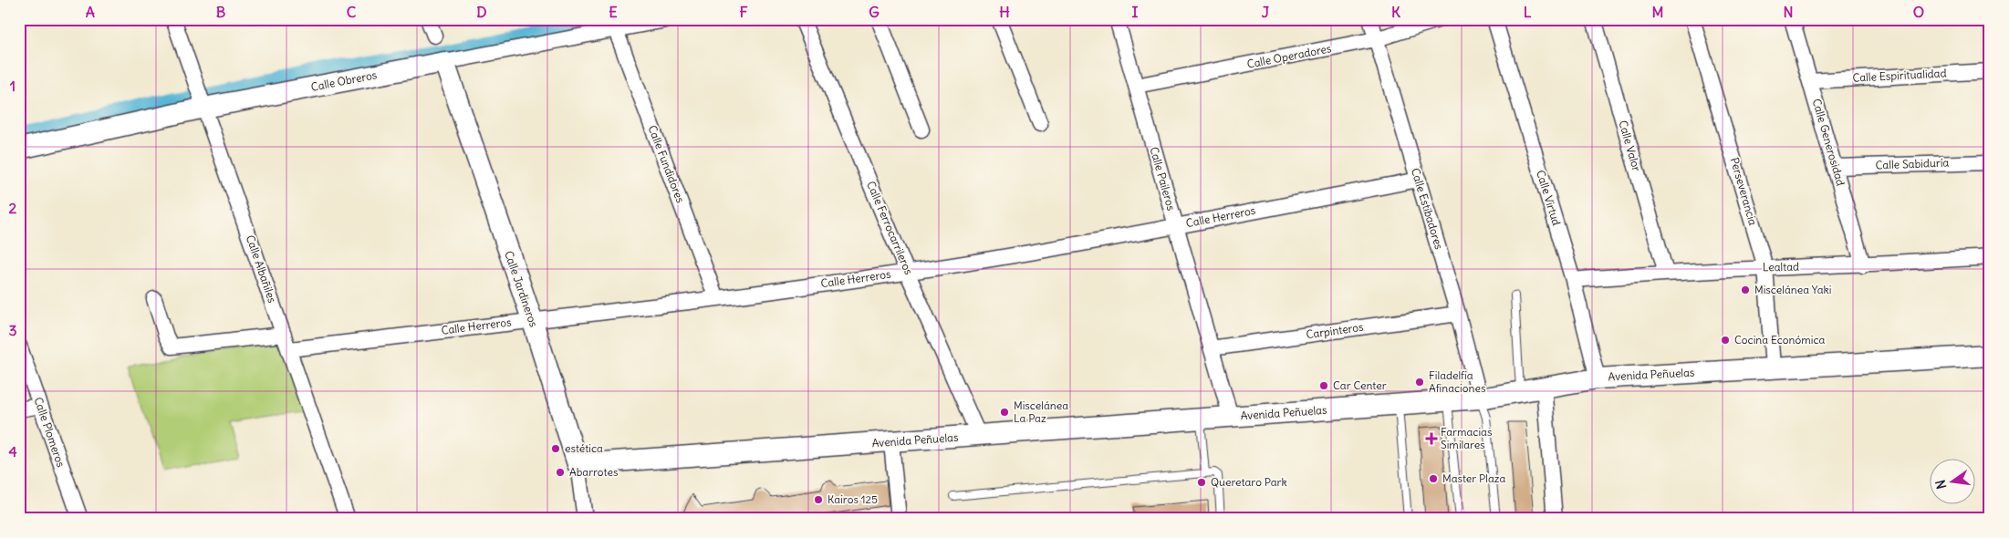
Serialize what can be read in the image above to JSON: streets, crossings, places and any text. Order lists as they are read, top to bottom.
{
  "streets": {
    "street": [
      "Calle Operadores",
      "Calle Espiritualidad",
      "Calle Obreros",
      "Calle Generosidad",
      "Calle Valor",
      "Calle Fundidores",
      "Calle Sabiduría",
      "Calle Paileros",
      "Perseverancia",
      "Calle Virtud",
      "Calle Estibadores",
      "Calle Herreros",
      "Calle Ferrocarrileros",
      "Lealtad",
      "Calle Albañiles",
      "Calle Jardineros",
      "Carpinteros",
      "Avenida Peñuelas",
      "Calle Plomeros"
    ]
  },
  "crossings": [
    ["Calle Operadores", "Calle Paileros"],
    ["Calle Operadores", "Calle Estibadores"],
    ["Calle Espiritualidad", "Calle Generosidad"],
    ["Calle Obreros", "Calle Fundidores"],
    ["Calle Obreros", "Calle Albañiles"],
    ["Calle Obreros", "Calle Jardineros"],
    ["Calle Generosidad", "Calle Sabiduría"],
    ["Calle Generosidad", "Lealtad"],
    ["Calle Valor", "Lealtad"],
    ["Calle Fundidores", "Calle Herreros"],
    ["Calle Paileros", "Calle Herreros"],
    ["Calle Paileros", "Carpinteros"],
    ["Calle Paileros", "Avenida Peñuelas"],
    ["Perseverancia", "Lealtad"],
    ["Perseverancia", "Avenida Peñuelas"],
    ["Calle Virtud", "Lealtad"],
    ["Calle Virtud", "Avenida Peñuelas"],
    ["Calle Estibadores", "Calle Herreros"],
    ["Calle Estibadores", "Carpinteros"],
    ["Calle Estibadores", "Avenida Peñuelas"],
    ["Calle Herreros", "Calle Ferrocarrileros"],
    ["Calle Herreros", "Calle Albañiles"],
    ["Calle Herreros", "Calle Jardineros"],
    ["Calle Ferrocarrileros", "Avenida Peñuelas"],
    ["Calle Jardineros", "Avenida Peñuelas"]
  ],
  "places": {
    "other": [
      "Miscelánea Yaki",
      "Cocina Económica",
      "Filadelfia Afinaciones",
      "Car Center",
      "Miscelánea La Paz",
      "estética",
      "Abarrotes",
      "Master Plaza",
      "Queretaro Park",
      "Kairos 125"
    ],
    "health": ["Farmacias Similares"]
  },
  "north": "left",
  "grid": {
    "columns": [
      "A",
      "B",
      "C",
      "D",
      "E",
      "F",
      "G",
      "H",
      "I",
      "J",
      "K",
      "L",
      "M",
      "N",
      "O"
    ],
    "rows": [
      "1",
      "2",
      "3",
      "4"
    ]
  }
}
